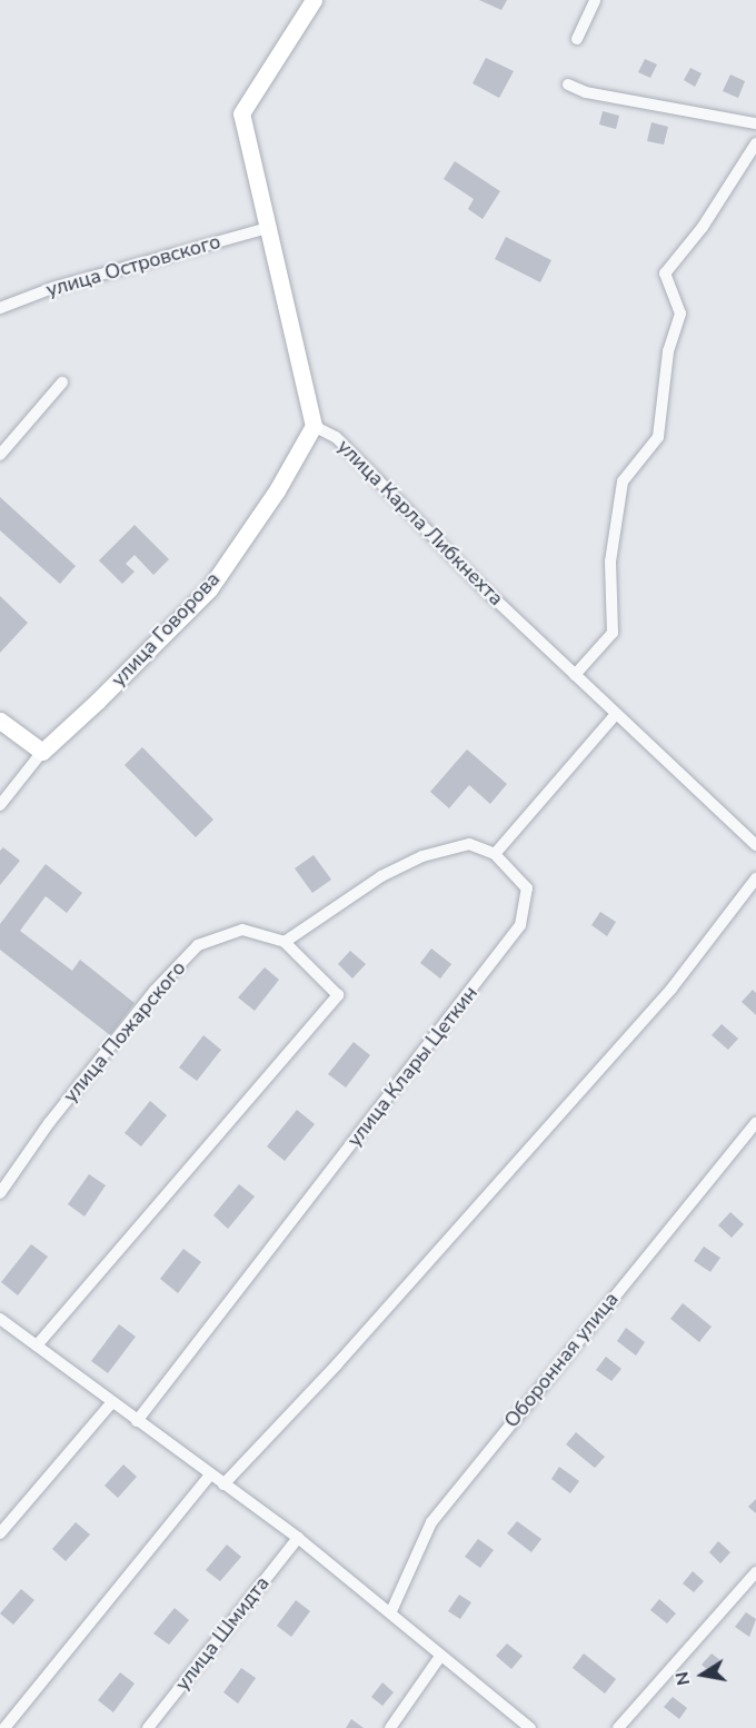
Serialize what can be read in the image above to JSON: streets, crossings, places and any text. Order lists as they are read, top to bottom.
{
  "streets": {
    "street": [
      "улица Островского",
      "улица Карла Либкнехта",
      "улица Говорова",
      "улица Пожарского",
      "улица Клары Цеткин",
      "Оборонная улица",
      "улица Шмидта"
    ]
  },
  "crossings": [
    ["улица Карла Либкнехта", "улица Говорова"]
  ],
  "north": "left"
}
